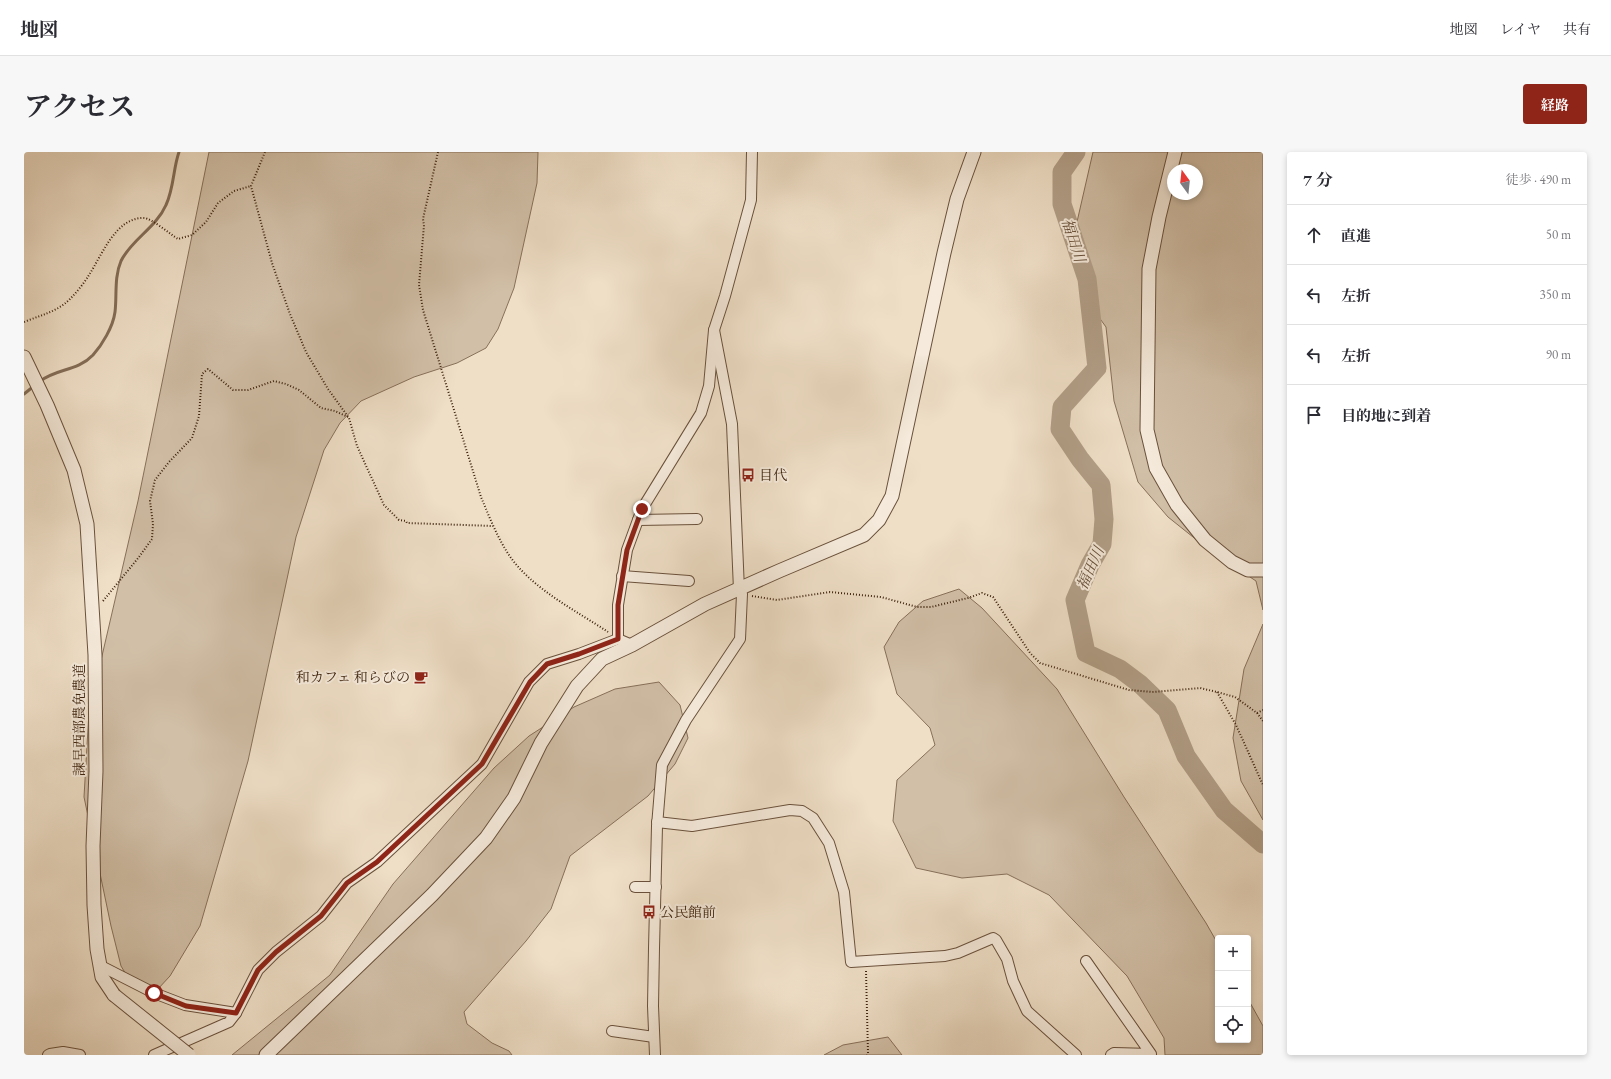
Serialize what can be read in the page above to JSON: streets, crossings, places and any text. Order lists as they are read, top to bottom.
{
  "streets": {
    "street": ["諫早西部農免農道"]
  },
  "water": ["福田川"],
  "places": {
    "bus stop": ["目代", "公民館前"],
    "cafe": ["和カフェ 和らびの"]
  },
  "north": "top",
  "page": {
    "header": "地図",
    "nav": ["地図", "レイヤ", "共有"],
    "title": "アクセス",
    "buttons": "経路",
    "heading": ["7 分", "徒歩 · 490 m"],
    "list": [
      ["直進", "50 m"],
      ["左折", "350 m"],
      ["左折", "90 m"],
      "目的地に到着"
    ],
    "map_buttons": ["+", "−"]
  }
}
